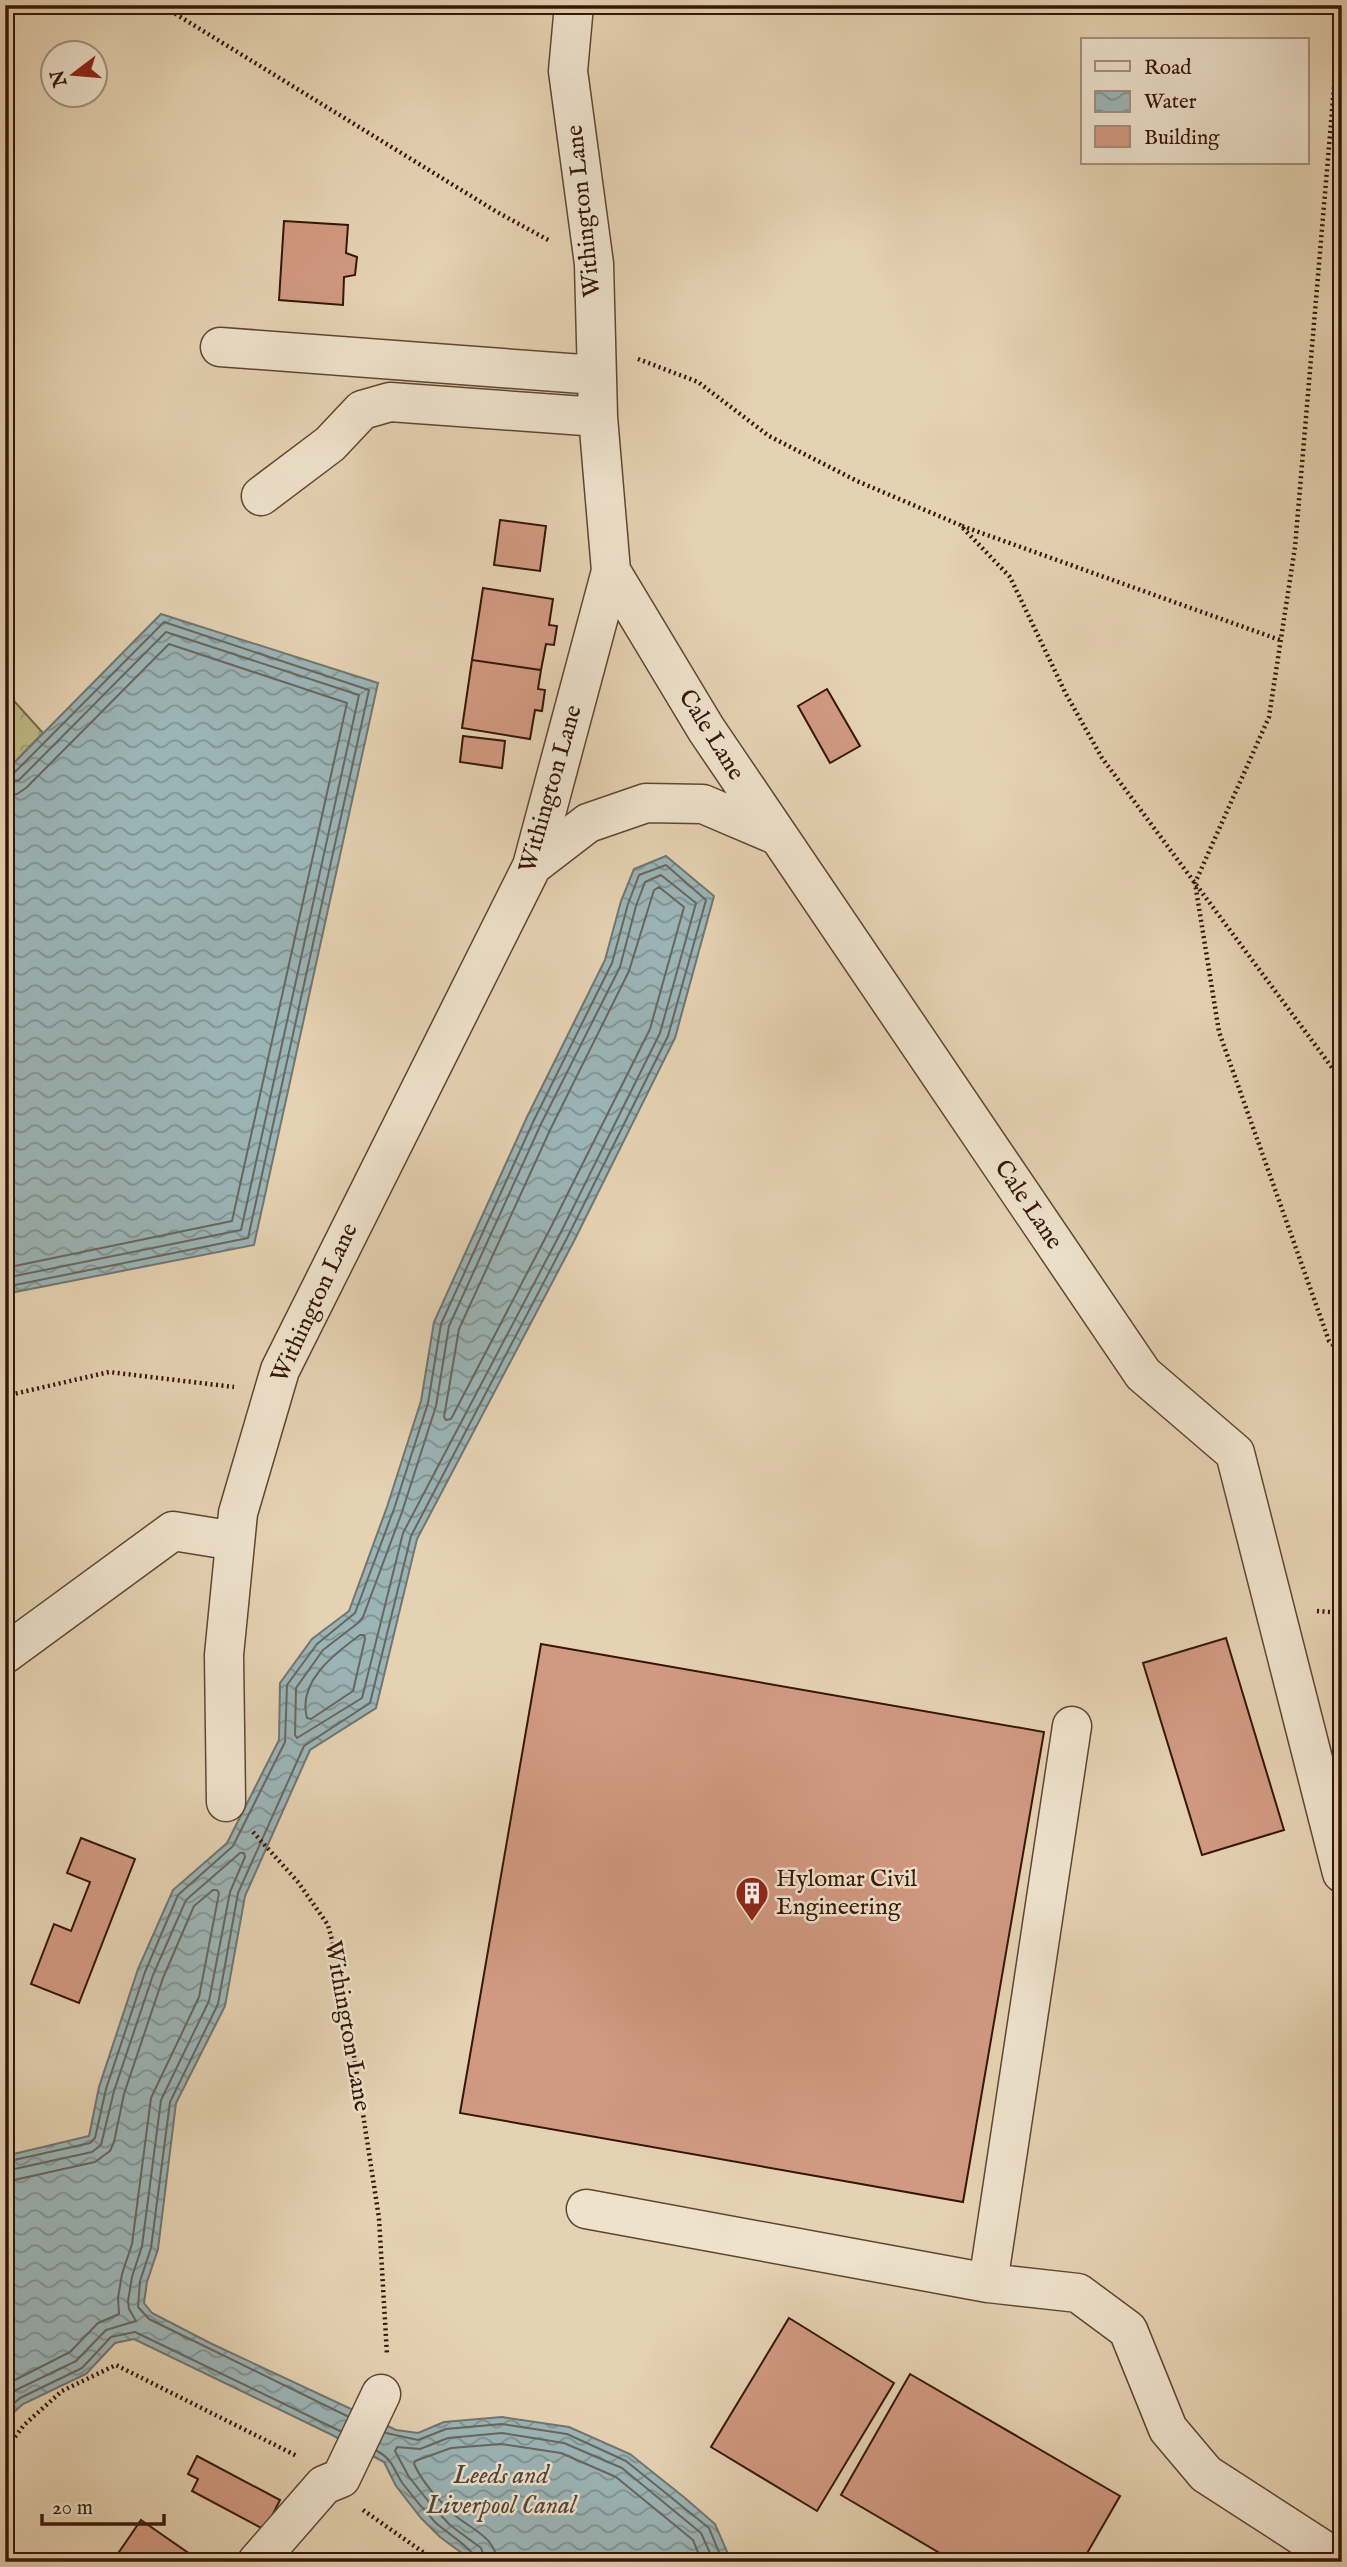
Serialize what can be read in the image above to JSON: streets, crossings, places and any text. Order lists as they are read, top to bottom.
{
  "streets": {
    "street": ["Withington Lane", "Cale Lane"]
  },
  "crossings": [
    ["Withington Lane", "Cale Lane"]
  ],
  "water": ["Leeds and Liverpool Canal"],
  "places": {
    "building": ["Hylomar Civil Engineering"]
  },
  "legend": ["Road", "Water", "Building"],
  "scale_bar": "20 m",
  "north": "left"
}
